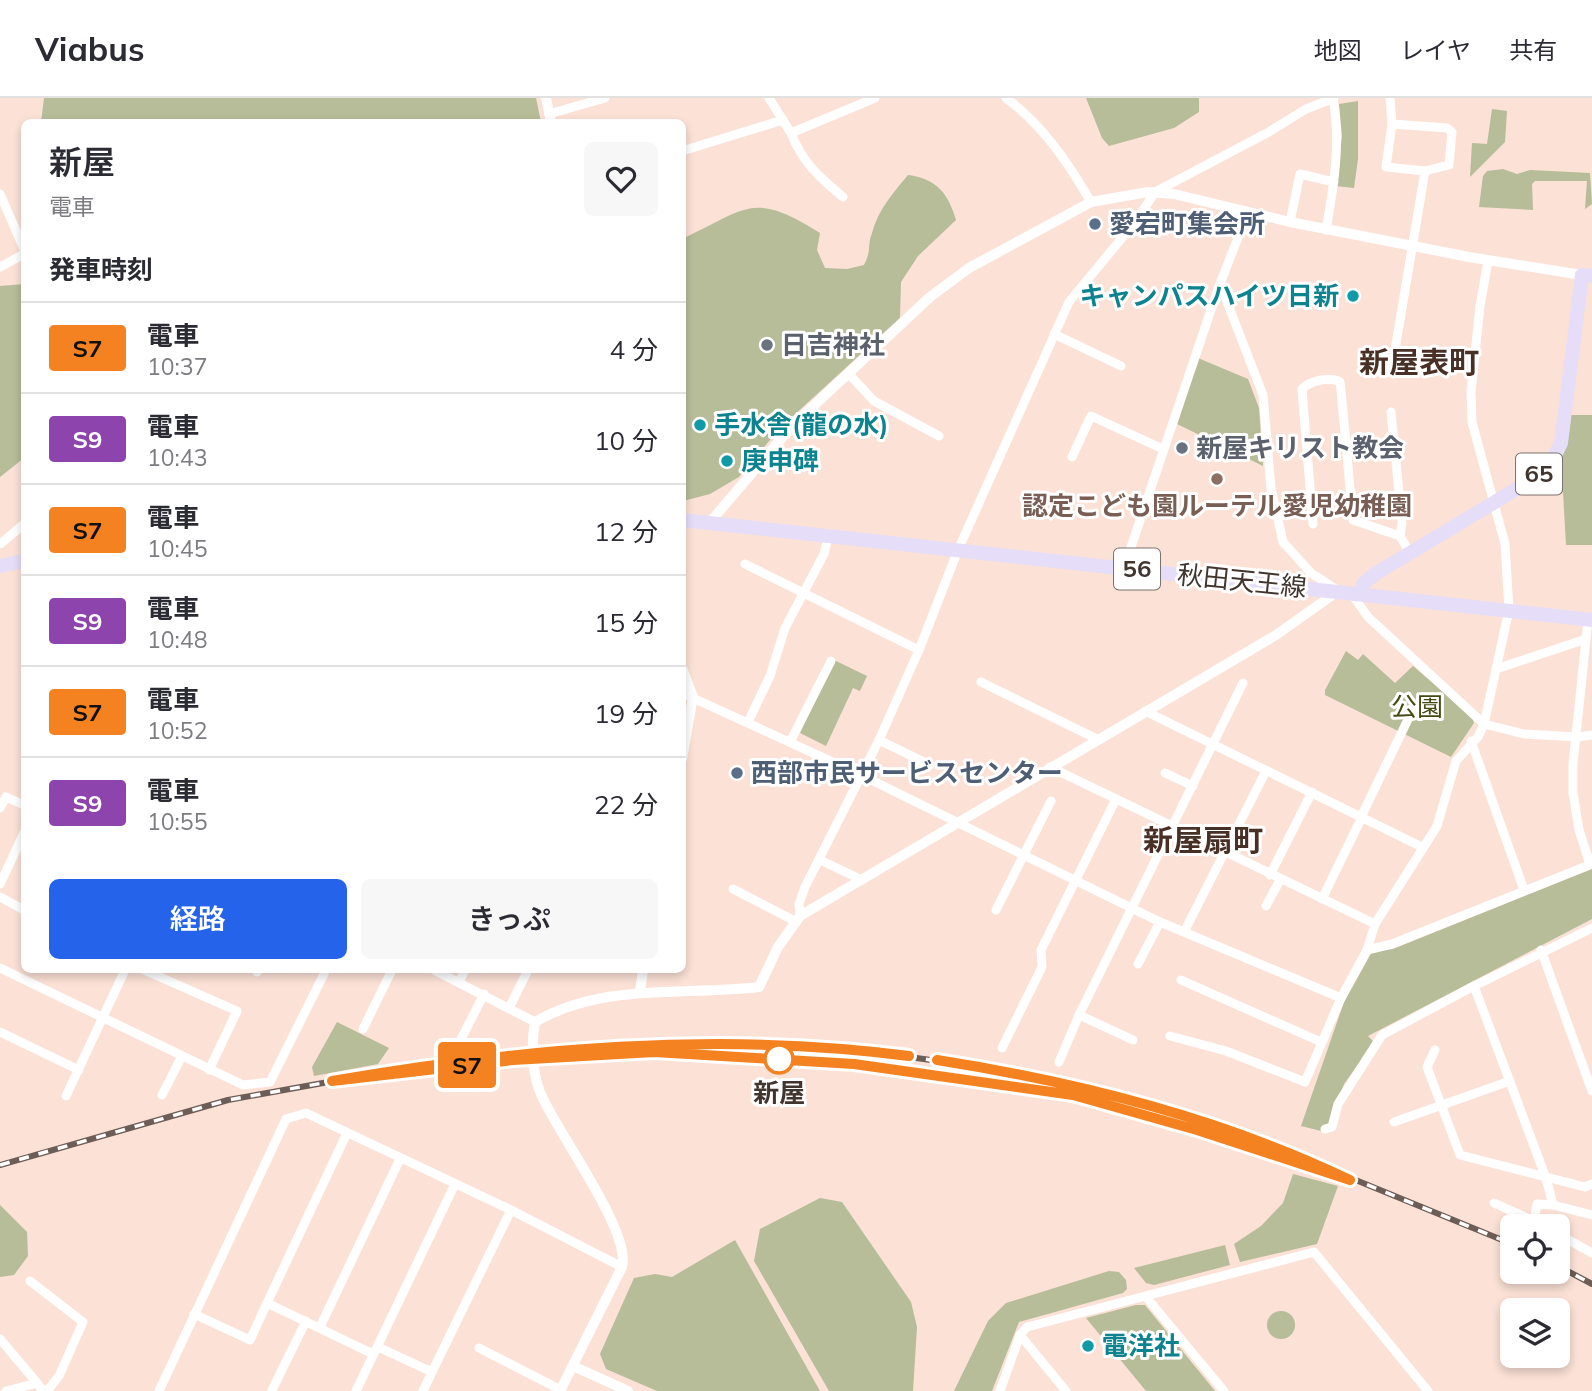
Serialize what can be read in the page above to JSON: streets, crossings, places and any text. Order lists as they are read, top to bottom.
{
  "streets": {
    "main road": ["65", "56", "秋田天王線"]
  },
  "crossings": [
    ["65", "秋田天王線"]
  ],
  "districts": ["新屋表町", "新屋扇町"],
  "parks": ["公園"],
  "places": [
    "愛宕町集会所",
    "キャンパスハイツ日新",
    "日吉神社",
    "手水舎(龍の水)",
    "新屋キリスト教会",
    "庚申碑",
    "認定こども園ルーテル愛児幼稚園",
    "西部市民サービスセンター",
    "新屋",
    "電洋社"
  ],
  "page": {
    "header": "Viabus",
    "nav": ["地図", "レイヤ", "共有"],
    "on_map": "S7",
    "heading": [
      ["新屋", "電車"],
      "発車時刻"
    ],
    "list": [
      {
        "mark": "S7",
        "name": "電車",
        "note": "10:37",
        "value": "4 分"
      },
      {
        "mark": "S9",
        "name": "電車",
        "note": "10:43",
        "value": "10 分"
      },
      {
        "mark": "S7",
        "name": "電車",
        "note": "10:45",
        "value": "12 分"
      },
      {
        "mark": "S9",
        "name": "電車",
        "note": "10:48",
        "value": "15 分"
      },
      {
        "mark": "S7",
        "name": "電車",
        "note": "10:52",
        "value": "19 分"
      },
      {
        "mark": "S9",
        "name": "電車",
        "note": "10:55",
        "value": "22 分"
      }
    ],
    "buttons": ["経路", "きっぷ"]
  }
}
